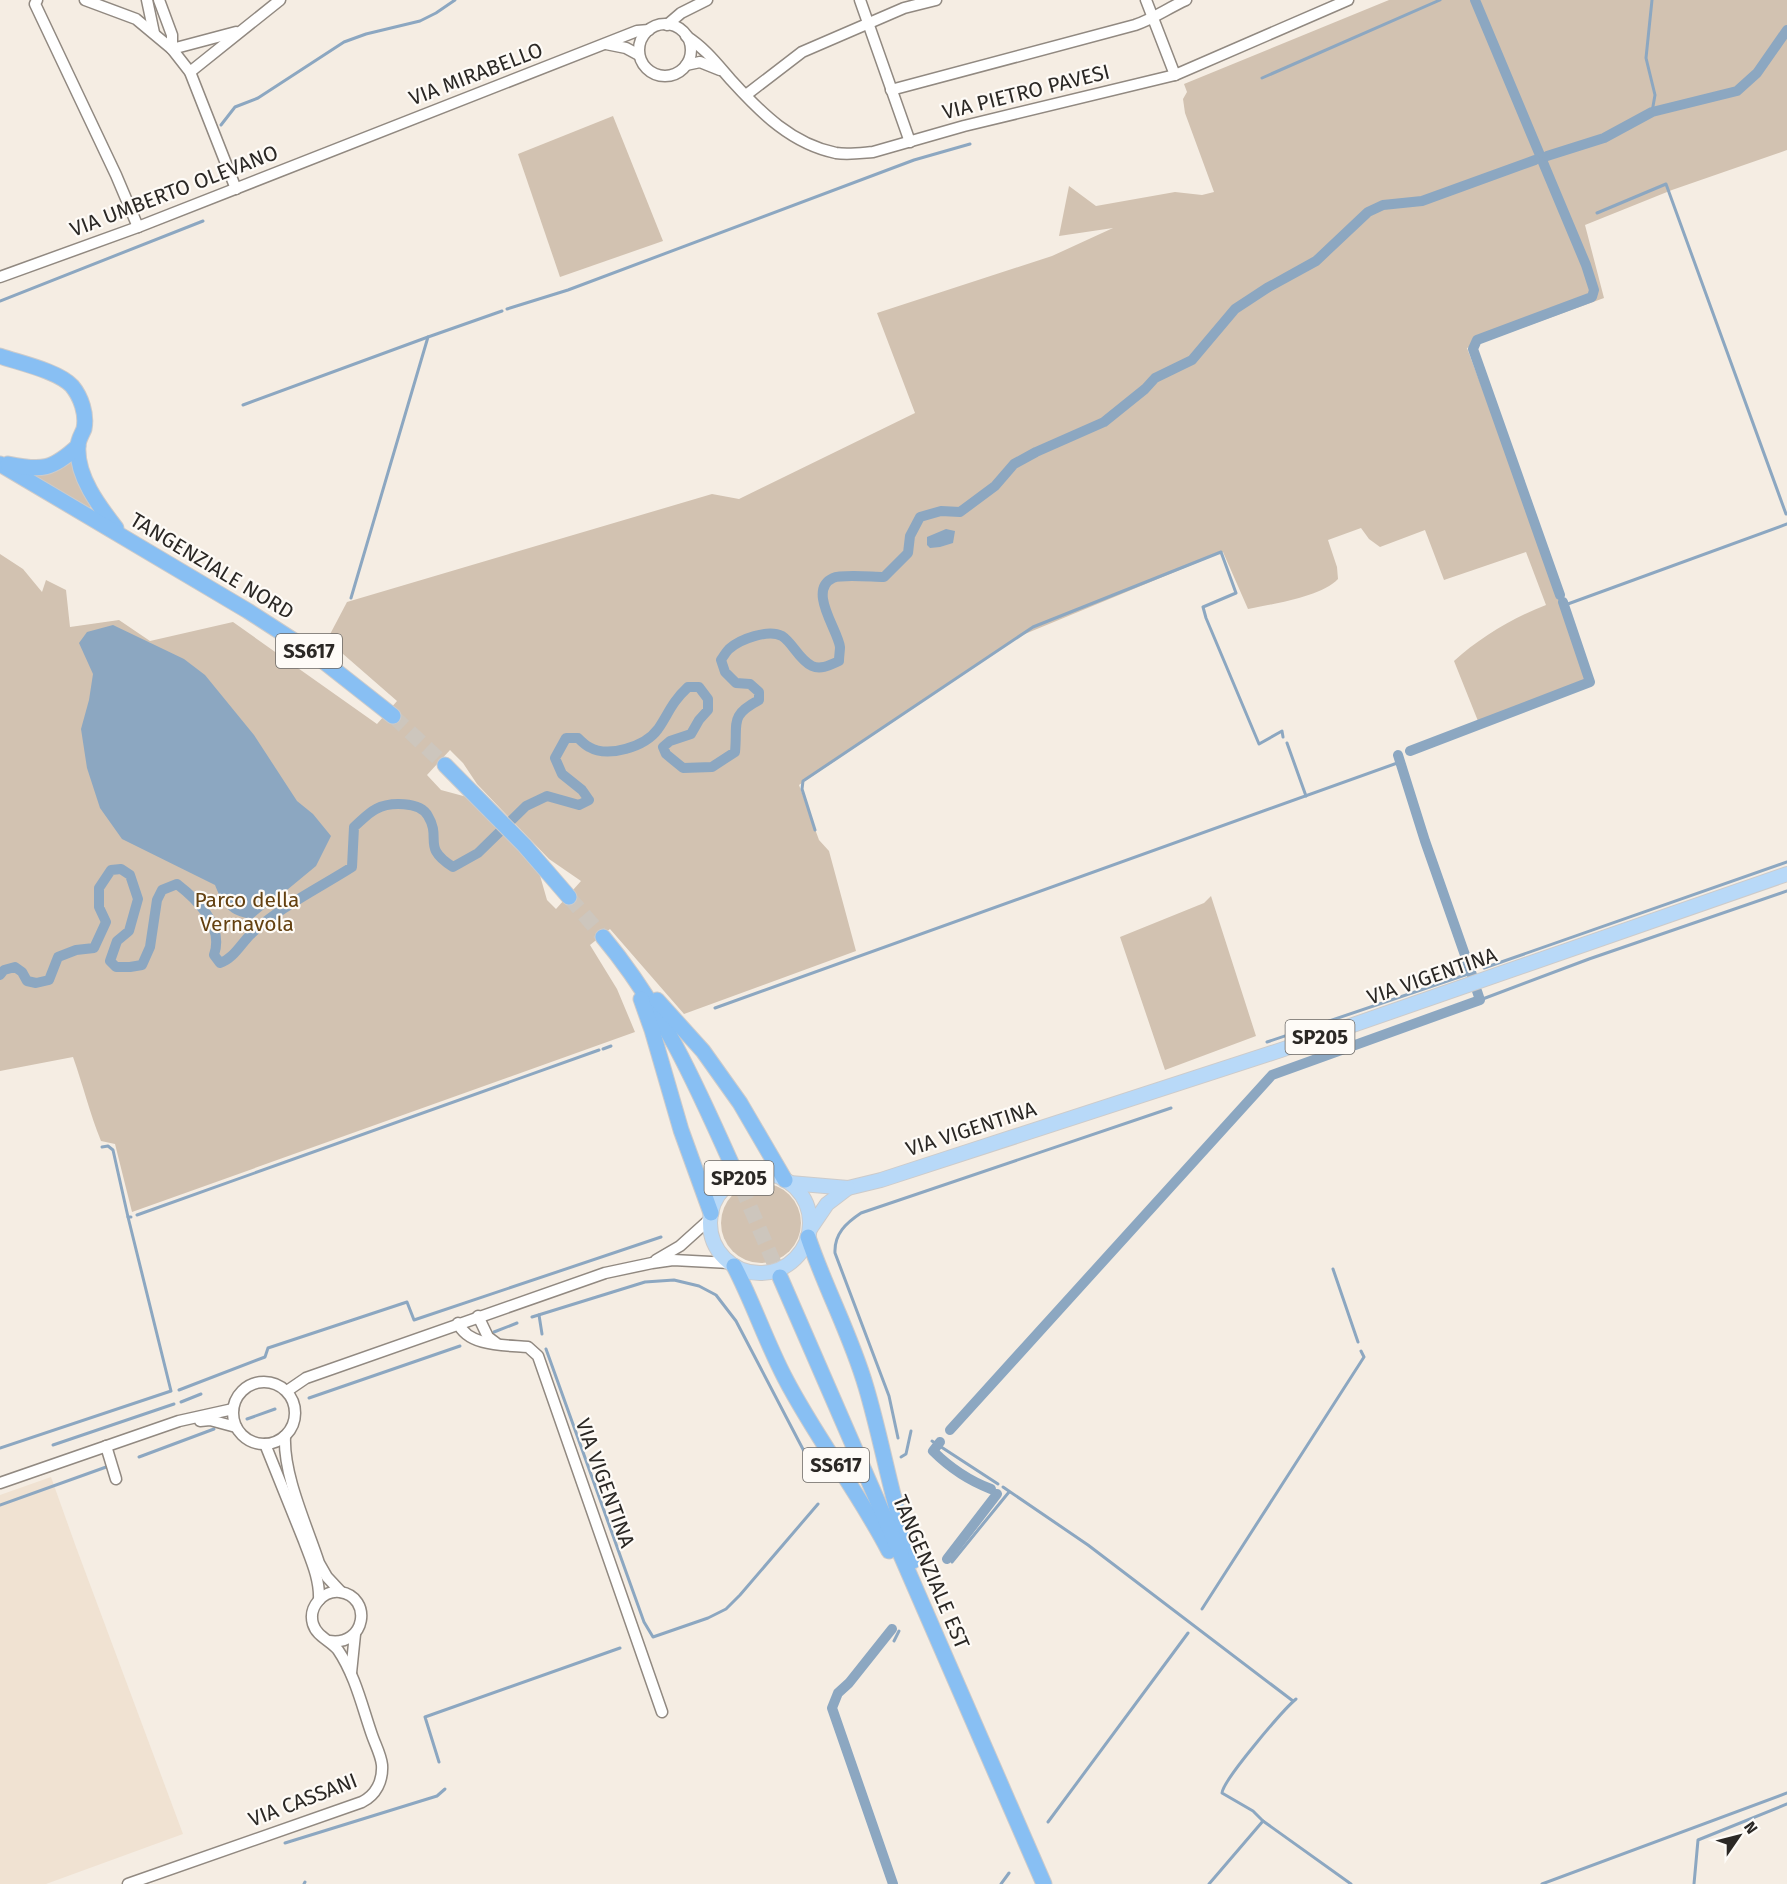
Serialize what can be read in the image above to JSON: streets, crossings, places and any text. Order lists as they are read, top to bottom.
{
  "streets": {
    "highway": ["TANGENZIALE NORD", "SS617", "TANGENZIALE EST"],
    "main road": ["VIA VIGENTINA", "SP205"],
    "street": [
      "VIA MIRABELLO",
      "VIA PIETRO PAVESI",
      "VIA UMBERTO OLEVANO",
      "VIA CASSANI"
    ]
  },
  "crossings": [
    ["VIA MIRABELLO", "VIA PIETRO PAVESI"],
    ["VIA MIRABELLO", "VIA UMBERTO OLEVANO"],
    ["SS617", "VIA VIGENTINA"],
    ["SS617", "SP205"],
    ["SS617", "TANGENZIALE EST"],
    ["VIA VIGENTINA", "SP205"],
    ["VIA VIGENTINA", "VIA CASSANI"]
  ],
  "parks": ["Parco della Vernavola"],
  "north": "top right"
}
